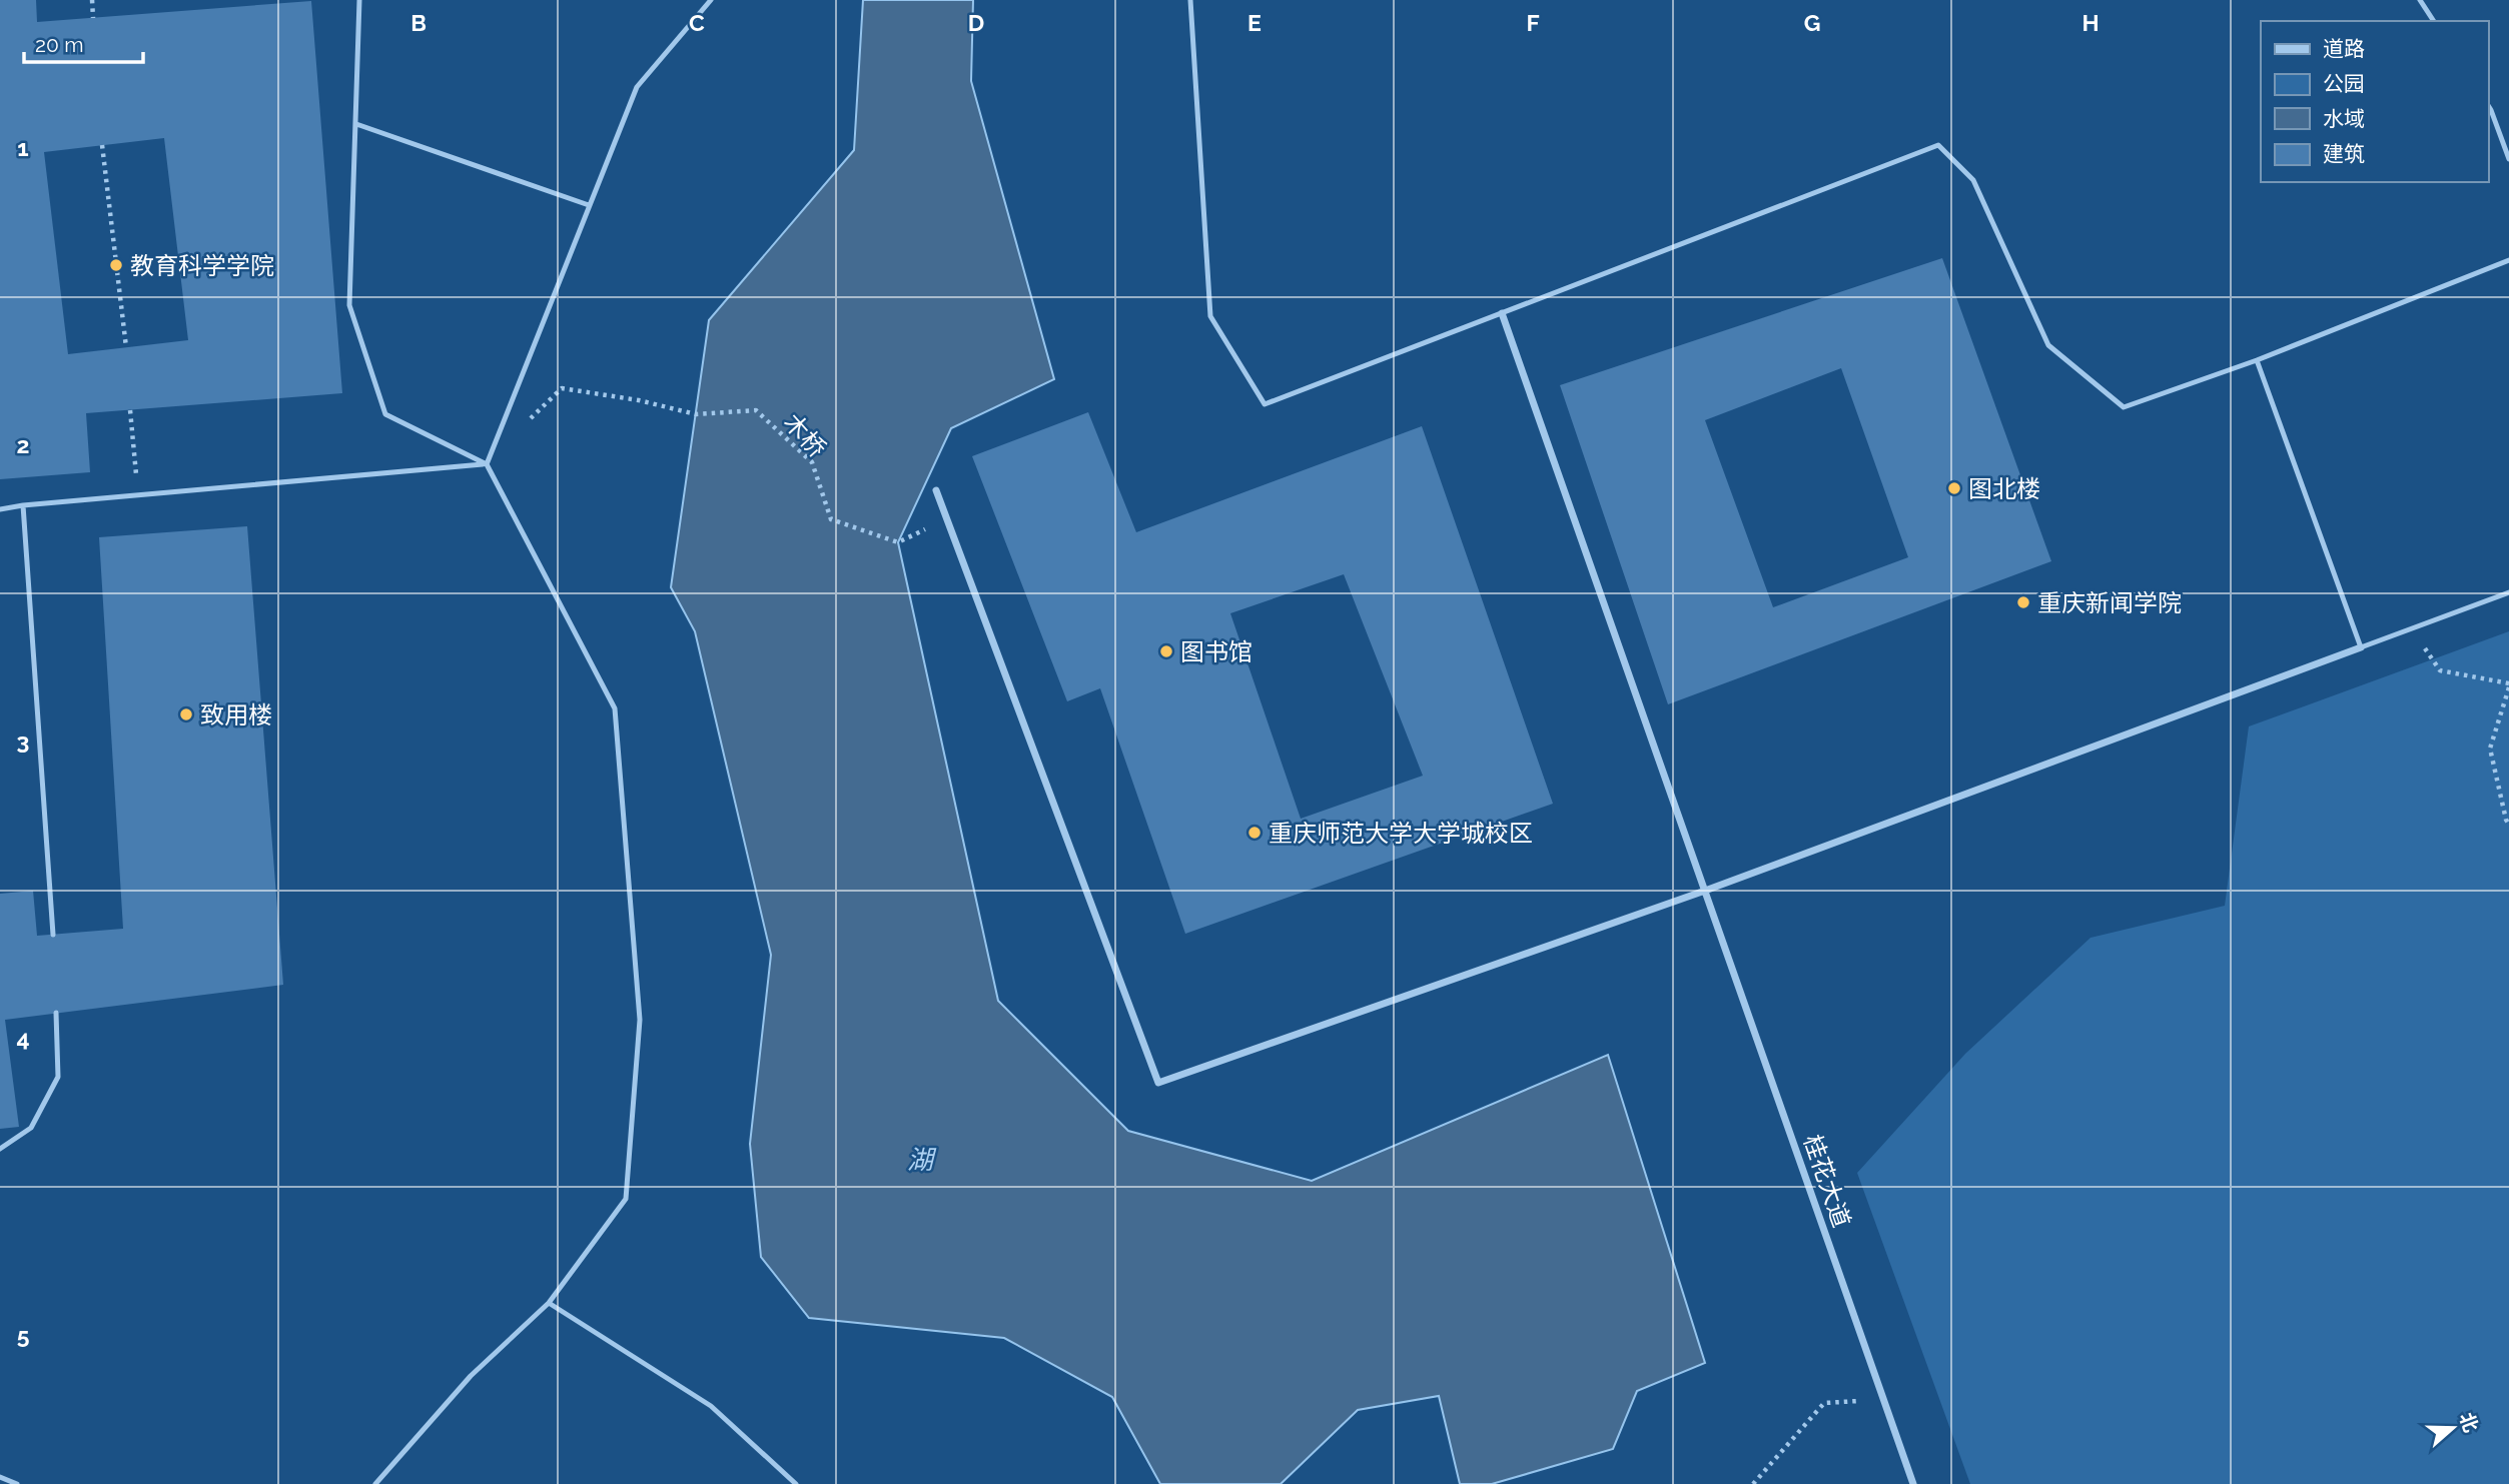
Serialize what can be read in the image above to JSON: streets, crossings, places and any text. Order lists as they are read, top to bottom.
{
  "streets": {
    "street": ["桂花大道"],
    "path": ["木桥"]
  },
  "water": ["湖"],
  "places": [
    "教育科学学院",
    "图北楼",
    "重庆新闻学院",
    "图书馆",
    "致用楼",
    "重庆师范大学大学城校区"
  ],
  "legend": [
    "道路",
    "公园",
    "水域",
    "建筑"
  ],
  "scale_bar": "20 m",
  "north": "right",
  "grid": {
    "columns": [
      "B",
      "C",
      "D",
      "E",
      "F",
      "G",
      "H"
    ],
    "rows": [
      "1",
      "2",
      "3",
      "4",
      "5"
    ]
  }
}
